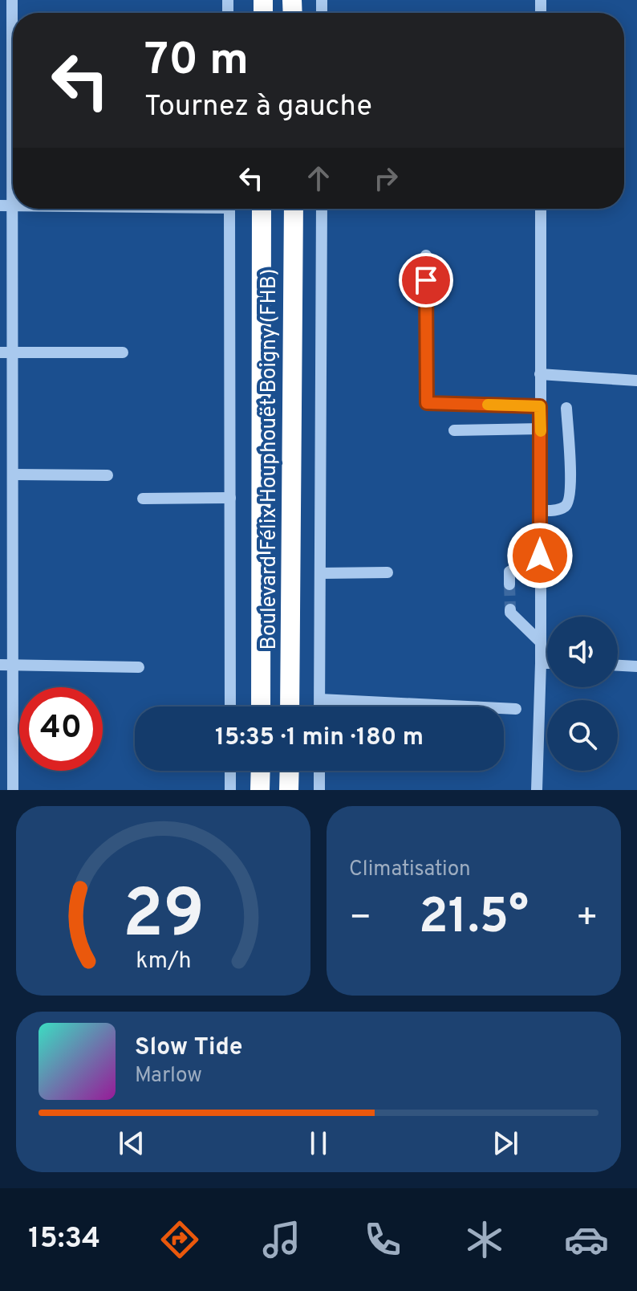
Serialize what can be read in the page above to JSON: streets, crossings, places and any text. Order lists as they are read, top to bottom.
{
  "streets": {
    "highway": ["Boulevard Félix Houphouët Boigny (FHB)"]
  },
  "page": {
    "turn": ["70 m", "Tournez à gauche"],
    "limit": "40",
    "trip": "15:35 · 1 min · 180 m",
    "tile": "Climatisation",
    "heat": ["−", "21.5°", "+"],
    "song": ["Slow Tide", "Marlow"],
    "tabs": "15:34",
    "gauge": ["29", "km/h"]
  }
}
